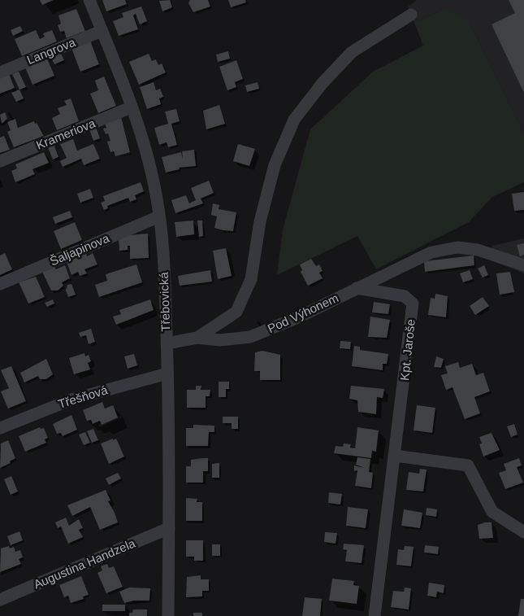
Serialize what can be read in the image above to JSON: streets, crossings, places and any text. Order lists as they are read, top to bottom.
{
  "streets": {
    "street": [
      "Langrova",
      "Krameriova",
      "Šaljapinova",
      "Třebovická",
      "Pod Výhonem",
      "Kpt. Jaroše",
      "Třešňová",
      "Augustina Handzela"
    ]
  },
  "crossings": [
    ["Langrova", "Třebovická"],
    ["Krameriova", "Třebovická"],
    ["Šaljapinova", "Třebovická"],
    ["Třebovická", "Pod Výhonem"],
    ["Třebovická", "Třešňová"],
    ["Třebovická", "Augustina Handzela"],
    ["Pod Výhonem", "Kpt. Jaroše"]
  ]
}
